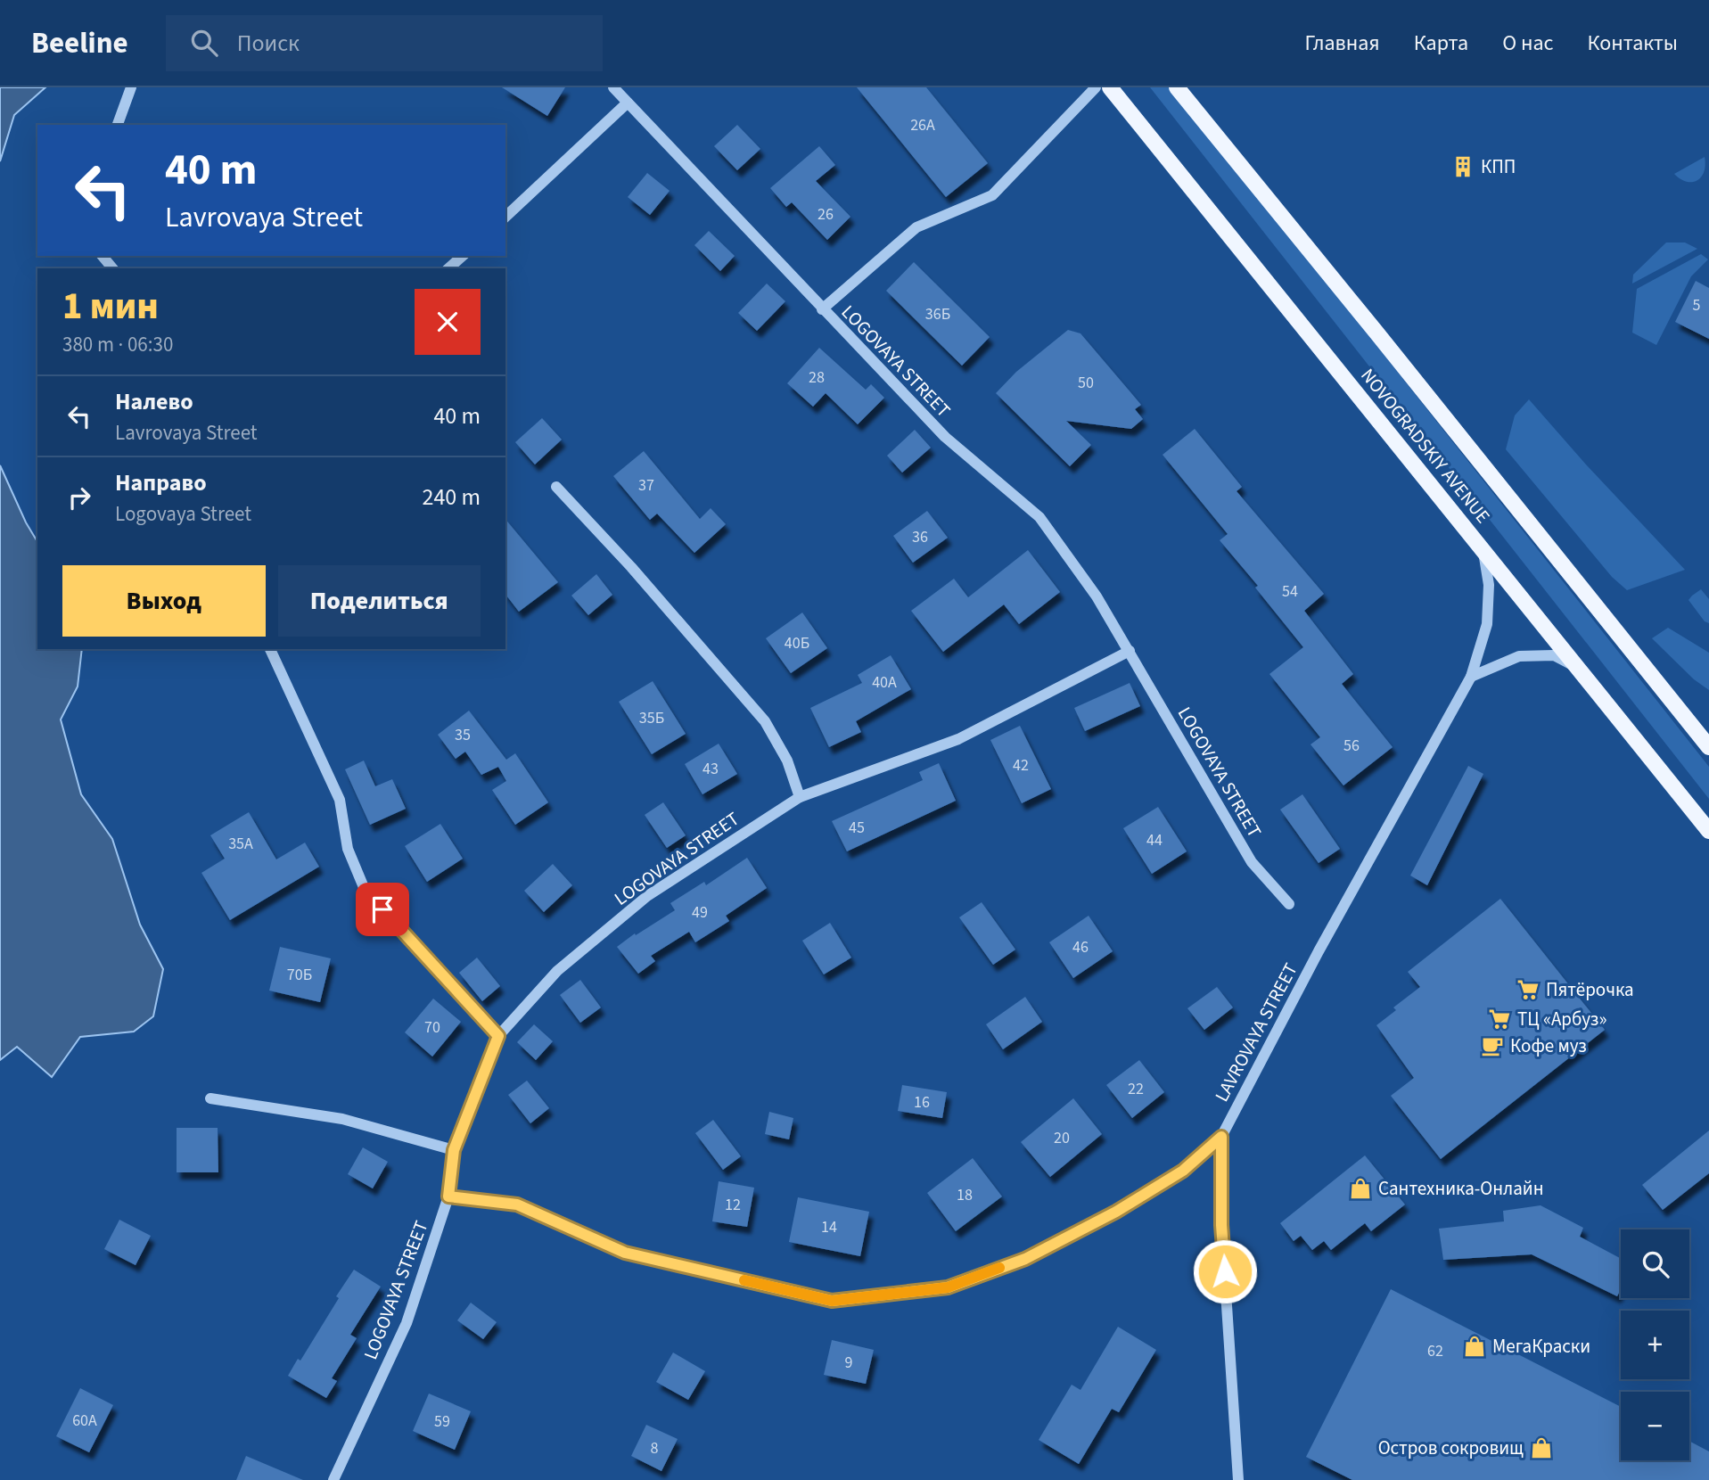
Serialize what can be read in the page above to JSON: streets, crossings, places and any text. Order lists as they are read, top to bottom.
{
  "streets": {
    "main road": ["NOVOGRADSKIY AVENUE"],
    "street": ["LOGOVAYA STREET", "LAVROVAYA STREET"]
  },
  "crossings": [
    ["LOGOVAYA STREET", "LAVROVAYA STREET"],
    ["NOVOGRADSKIY AVENUE", "LAVROVAYA STREET"]
  ],
  "places": {
    "building": ["КПП"],
    "supermarket": ["Пятёрочка", "ТЦ «Арбуз»"],
    "cafe": ["Кофе муз"],
    "shop": ["Сантехника-Онлайн", "МегаКраски", "Остров сокровищ"]
  },
  "house_numbers": [
    "26А",
    "26",
    "5",
    "36Б",
    "28",
    "50",
    "37",
    "36",
    "54",
    "40Б",
    "40А",
    "35Б",
    "35",
    "56",
    "42",
    "43",
    "45",
    "44",
    "35А",
    "49",
    "46",
    "70Б",
    "70",
    "22",
    "16",
    "20",
    "18",
    "12",
    "14",
    "62",
    "9",
    "60А",
    "59",
    "8"
  ],
  "page": {
    "header": "Beeline",
    "search": "Поиск",
    "nav": [
      "Главная",
      "Карта",
      "О нас",
      "Контакты"
    ],
    "turn": ["40 m", "Lavrovaya Street"],
    "heading": ["1 мин", "380 m · 06:30"],
    "list": [
      {
        "name": "Налево",
        "note": "Lavrovaya Street",
        "value": "40 m"
      },
      {
        "name": "Направо",
        "note": "Logovaya Street",
        "value": "240 m"
      }
    ],
    "buttons": ["Выход", "Поделиться"],
    "map_buttons": ["+", "−"]
  }
}
